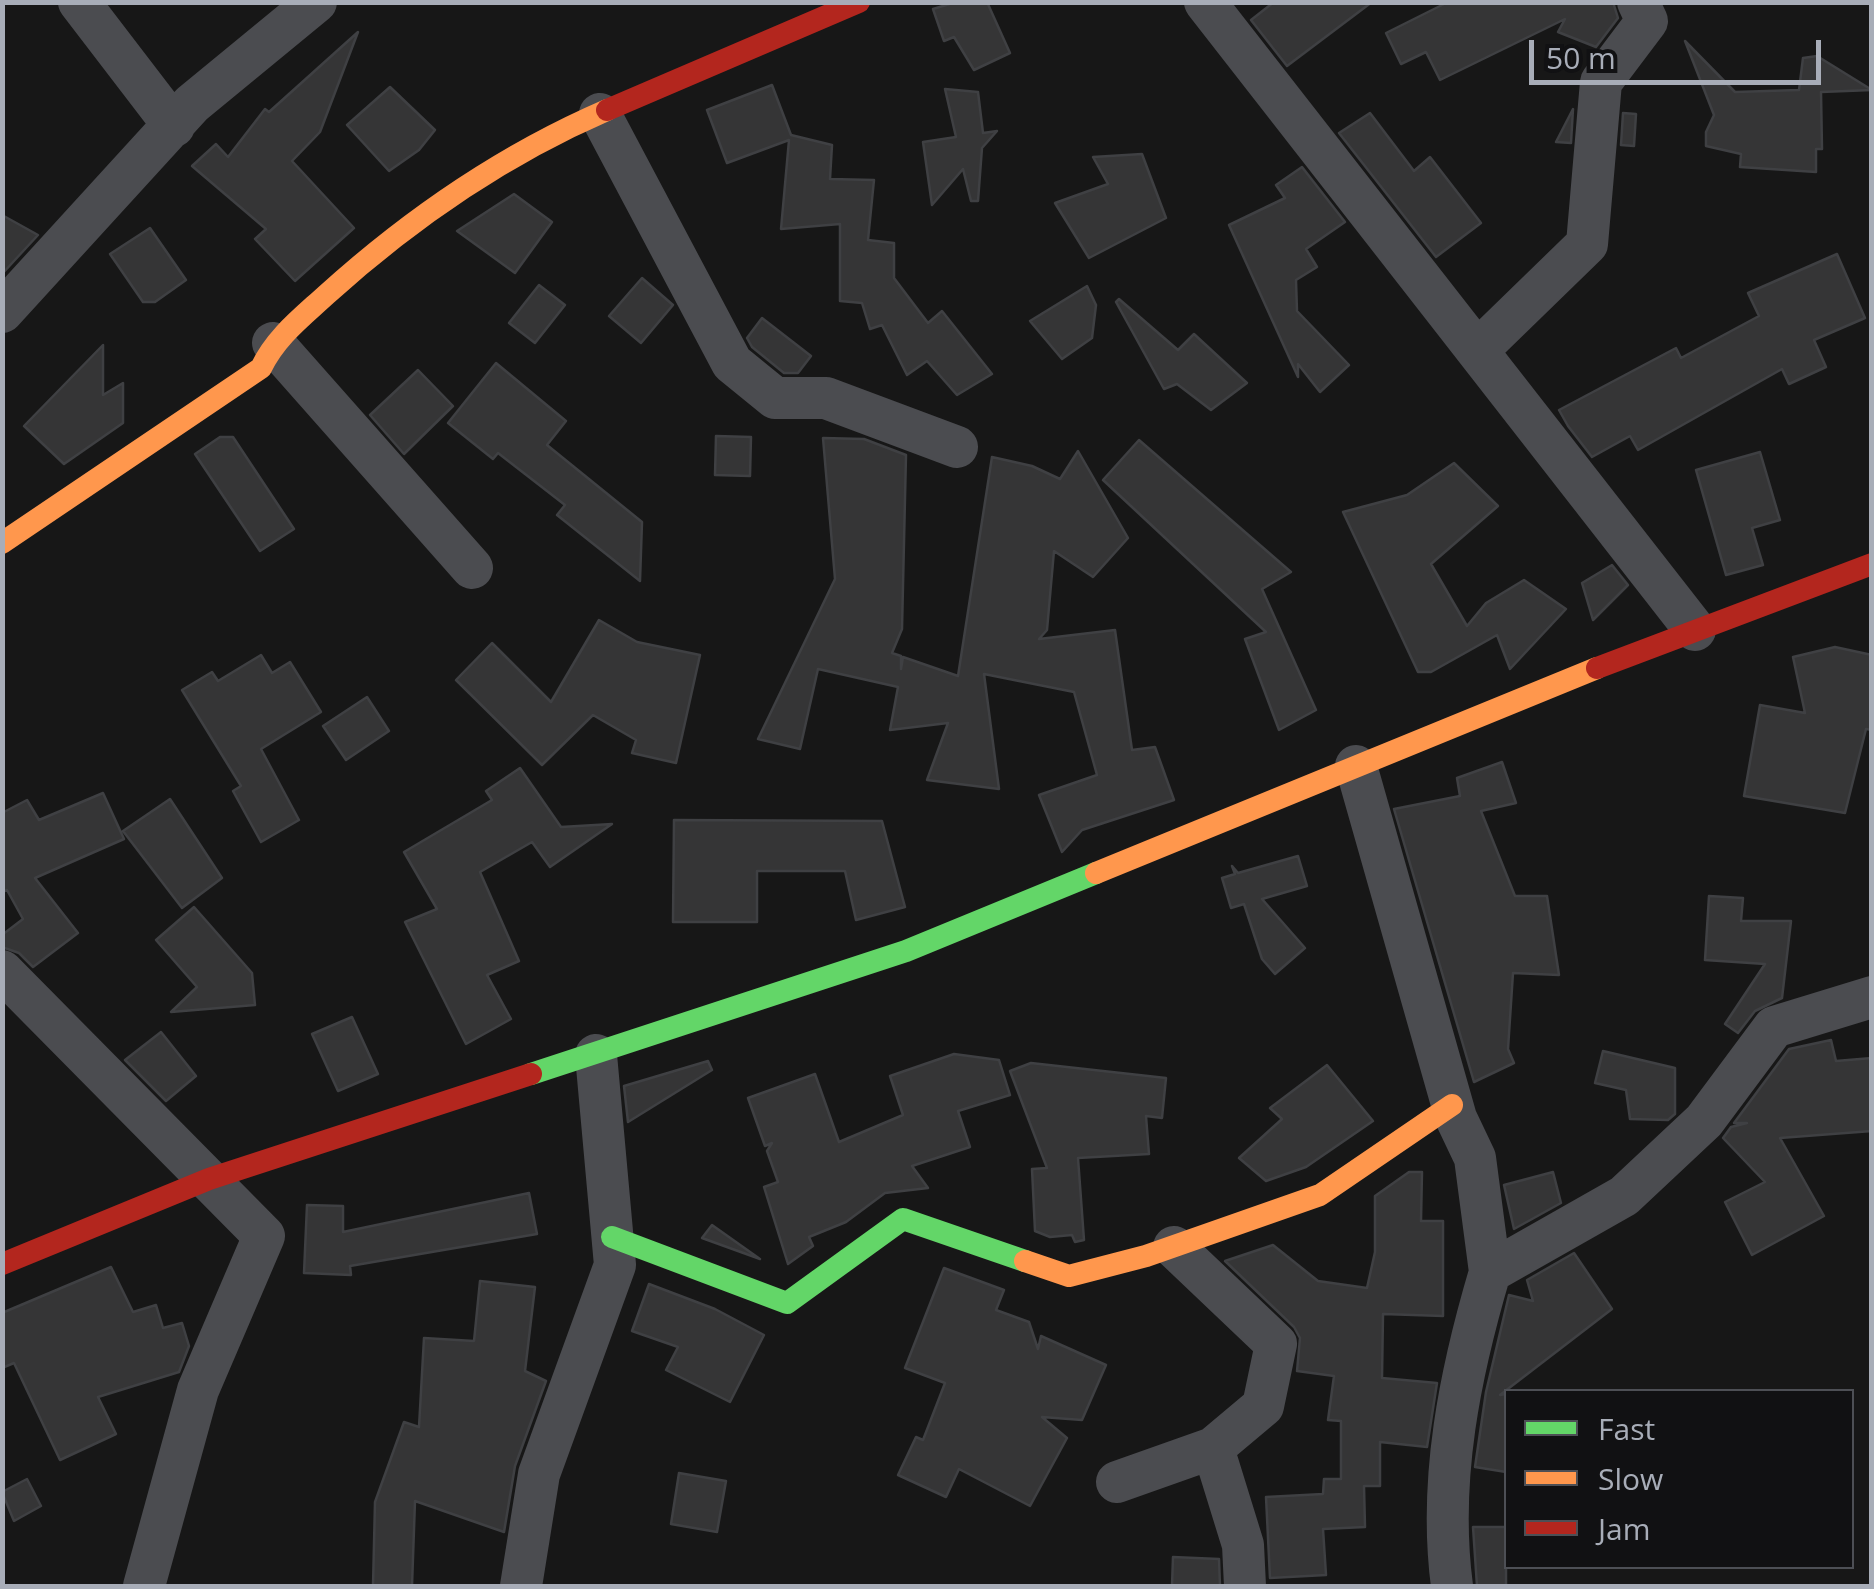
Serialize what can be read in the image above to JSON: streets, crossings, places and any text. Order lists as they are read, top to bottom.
{
  "legend": ["Fast", "Slow", "Jam"],
  "scale_bar": "50 m"
}
